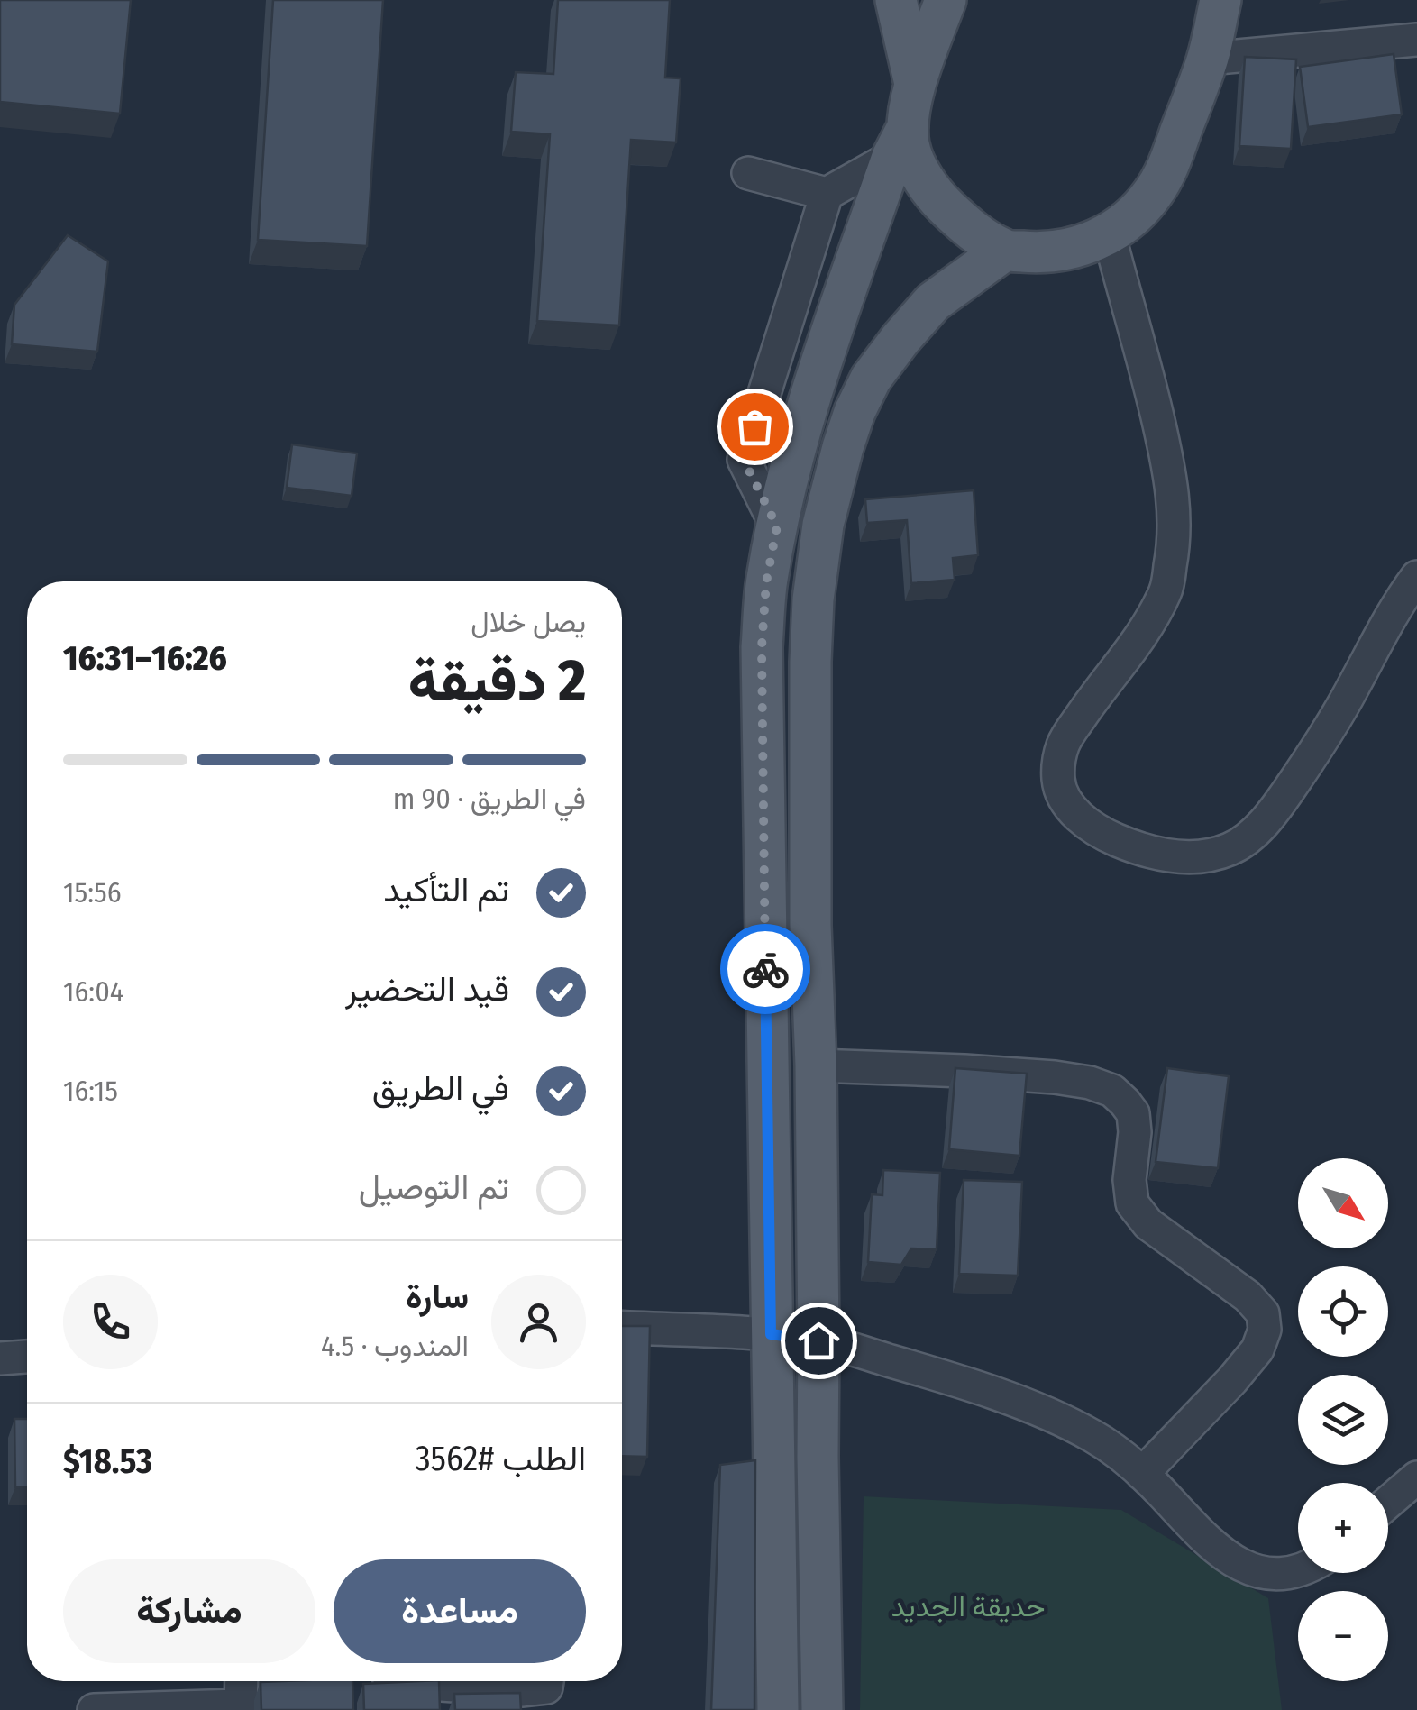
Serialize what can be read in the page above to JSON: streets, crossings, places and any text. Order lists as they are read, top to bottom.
{
  "parks": ["حديقة الجديد"],
  "north": "bottom right",
  "page": {
    "heading": ["2 دقيقة", "يصل خلال", "16:26–16:31"],
    "panel": [
      "سارة",
      "المندوب · 4.5",
      "الطلب #3562",
      "$18.53"
    ],
    "bar": "في الطريق · 90 m",
    "list": [
      ["تم التأكيد", "15:56"],
      ["قيد التحضير", "16:04"],
      ["في الطريق", "16:15"],
      "تم التوصيل"
    ],
    "map_buttons": ["+", "−"],
    "buttons": ["مساعدة", "مشاركة"]
  }
}
